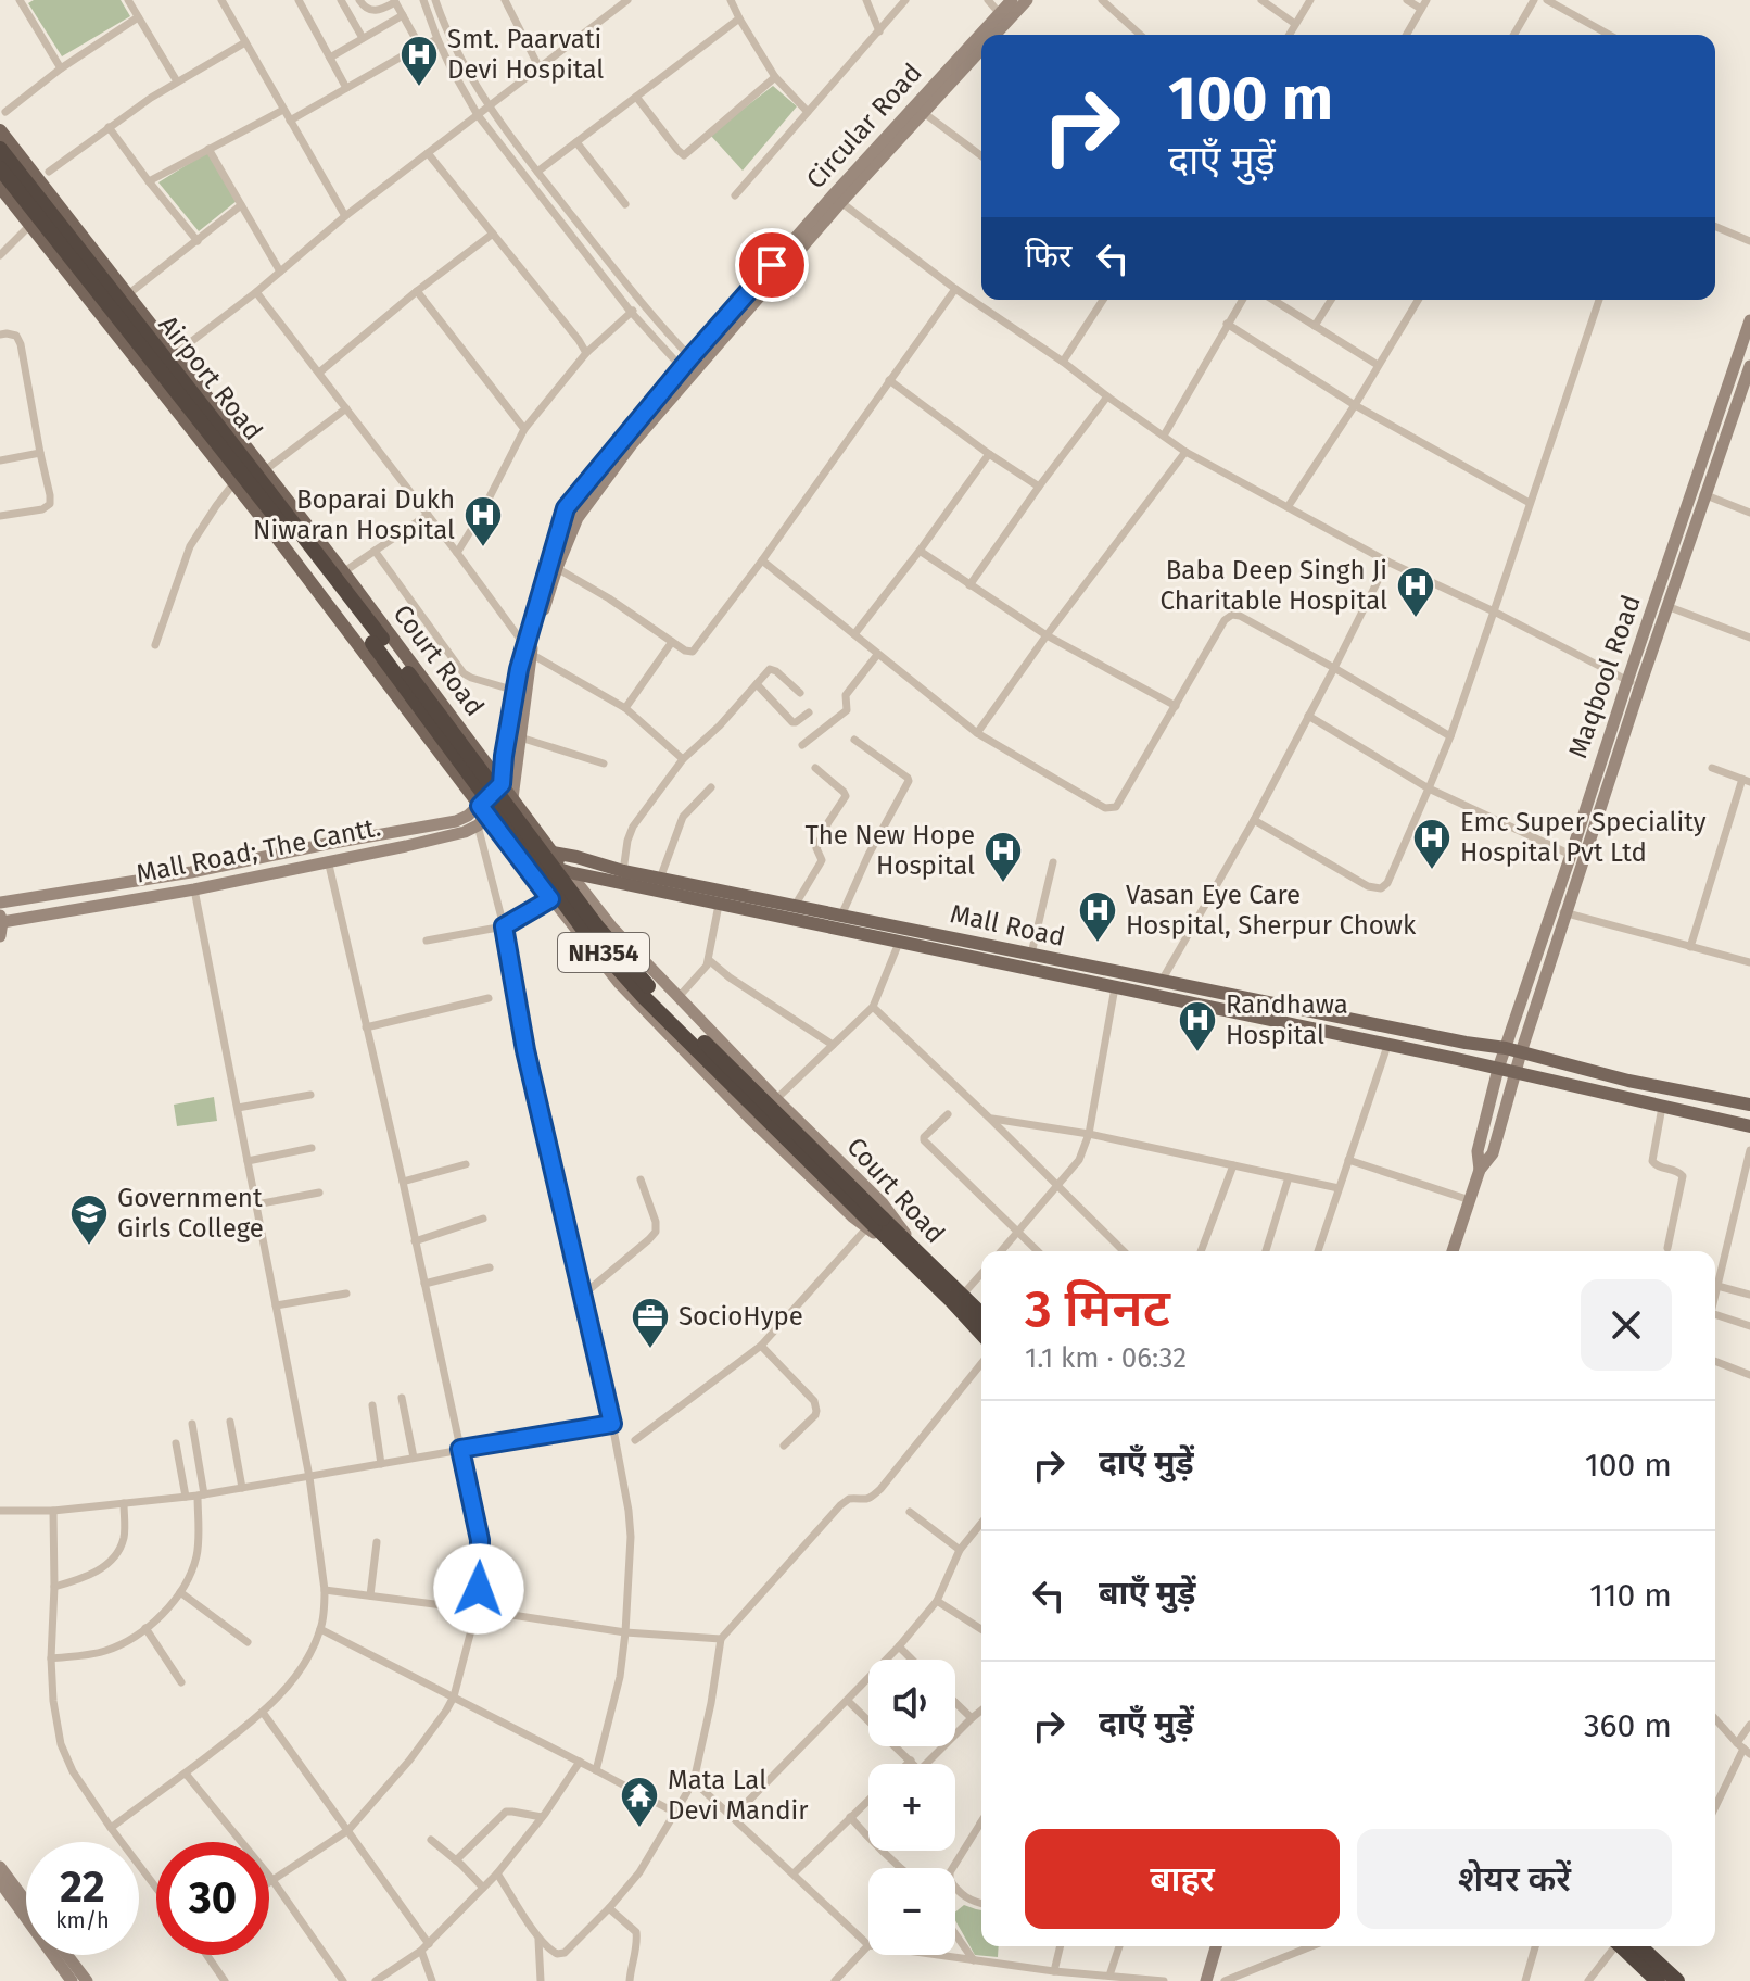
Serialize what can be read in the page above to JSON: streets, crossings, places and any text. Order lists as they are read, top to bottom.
{
  "streets": {
    "highway": ["Airport Road", "NH354"],
    "main road": ["Court Road", "Mall Road"],
    "street": ["Circular Road", "Maqbool Road", "Mall Road; The Cantt."]
  },
  "crossings": [
    ["Circular Road", "Court Road"],
    ["Circular Road", "Mall Road; The Cantt."],
    ["Airport Road", "NH354"],
    ["Court Road", "Mall Road; The Cantt."],
    ["Court Road", "Mall Road"],
    ["Court Road", "NH354"],
    ["Maqbool Road", "Mall Road"]
  ],
  "places": {
    "hospital": [
      "Smt. Paarvati Devi Hospital",
      "Boparai Dukh Niwaran Hospital",
      "Baba Deep Singh Ji Charitable Hospital",
      "Emc Super Speciality Hospital Pvt Ltd",
      "The New Hope Hospital",
      "Vasan Eye Care Hospital, Sherpur Chowk",
      "Randhawa Hospital"
    ],
    "school or university": ["Government Girls College"],
    "office": ["SocioHype"],
    "temple": ["Mata Lal Devi Mandir"]
  },
  "page": {
    "turn": ["100 m", "दाएँ मुड़ें"],
    "then": "फिर",
    "heading": ["3 मिनट", "1.1 km · 06:32"],
    "list": [
      {
        "name": "दाएँ मुड़ें",
        "value": "100 m"
      },
      {
        "name": "बाएँ मुड़ें",
        "value": "110 m"
      },
      {
        "name": "दाएँ मुड़ें",
        "value": "360 m"
      }
    ],
    "map_buttons": ["+", "−"],
    "buttons": ["बाहर", "शेयर करें"],
    "speed": "22 km/h",
    "limit": "30"
  }
}
